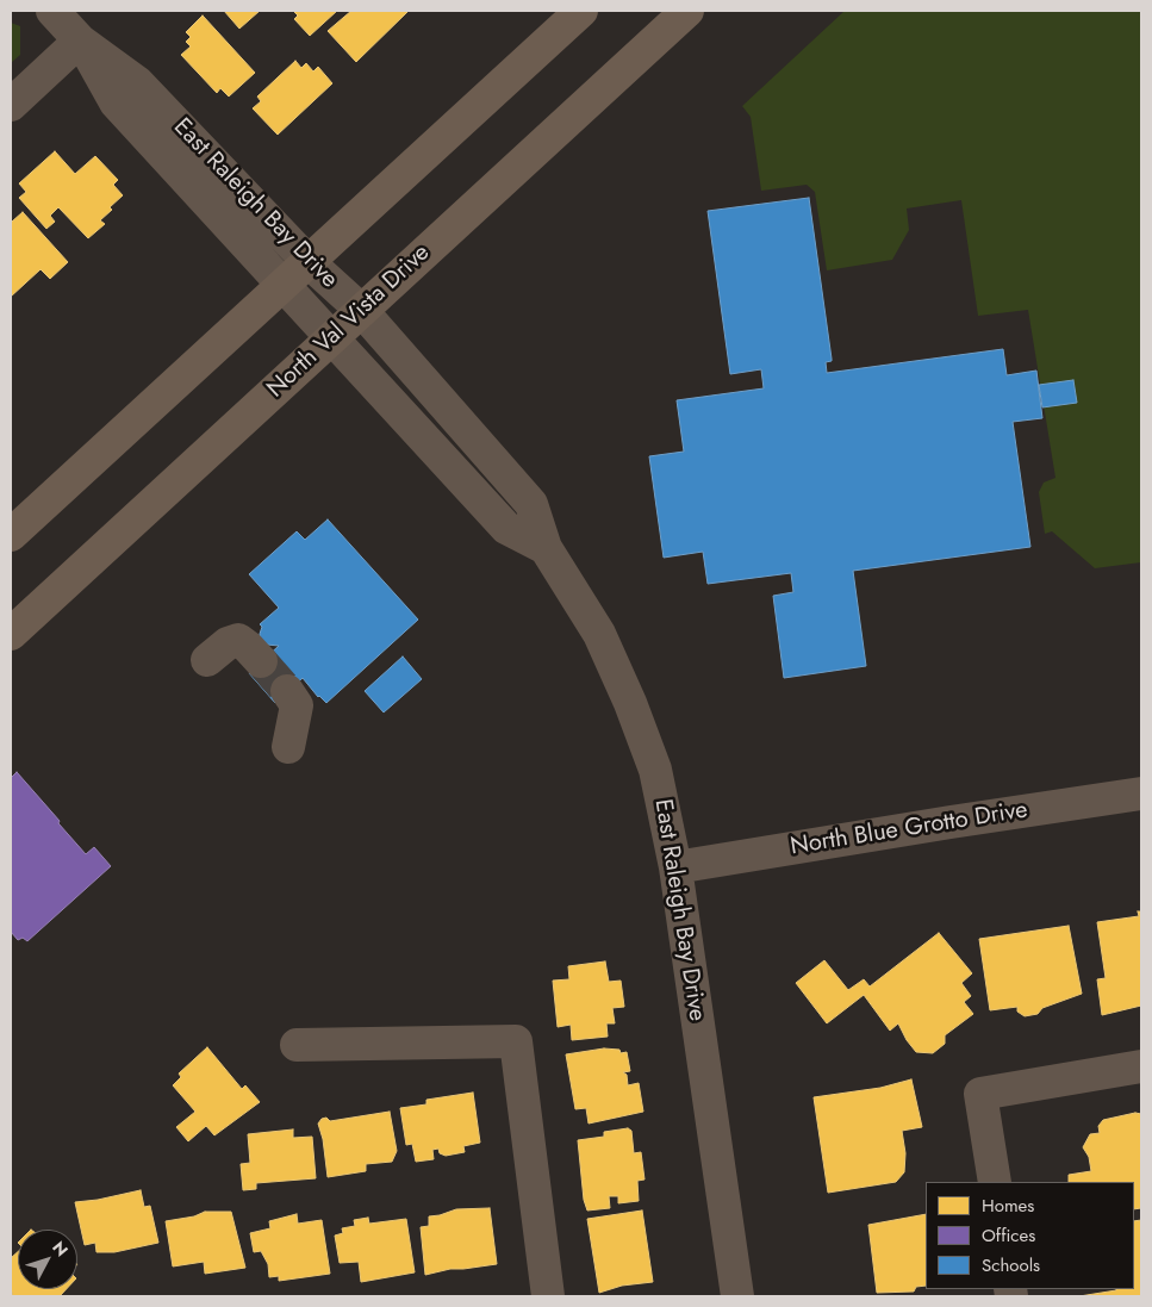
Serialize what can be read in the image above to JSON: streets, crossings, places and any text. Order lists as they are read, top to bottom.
{
  "streets": {
    "main road": ["North Val Vista Drive"],
    "street": ["East Raleigh Bay Drive", "North Blue Grotto Drive"]
  },
  "crossings": [
    ["East Raleigh Bay Drive", "North Val Vista Drive"],
    ["East Raleigh Bay Drive", "North Blue Grotto Drive"]
  ],
  "legend": ["Homes", "Offices", "Schools"],
  "north": "top right"
}
